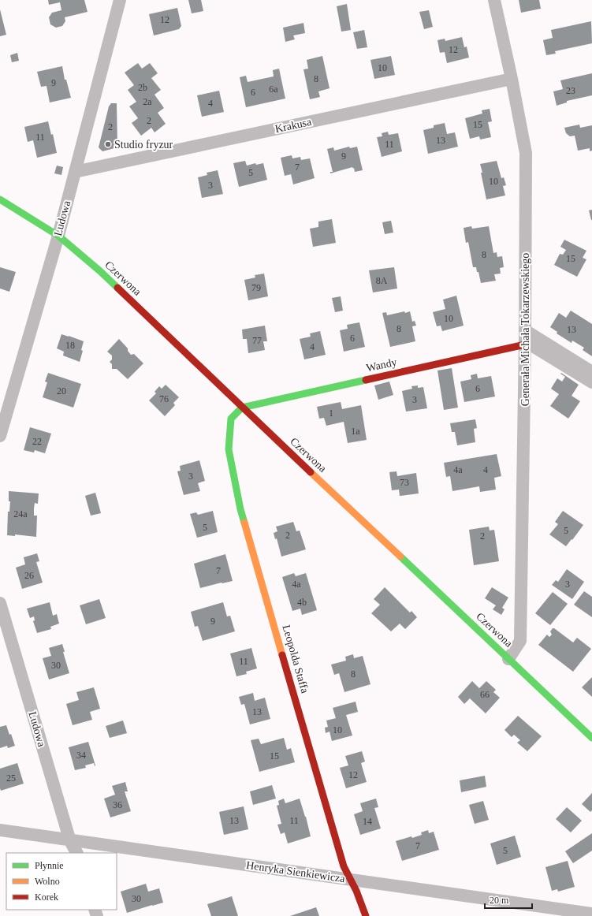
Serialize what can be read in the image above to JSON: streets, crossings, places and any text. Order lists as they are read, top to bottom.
{
  "streets": {
    "street": [
      "Krakusa",
      "Ludowa",
      "Czerwona",
      "Generała Michała Tokarzewskiego",
      "Wandy",
      "Leopolda Staffa",
      "Henryka Sienkiewicza"
    ]
  },
  "crossings": [
    ["Krakusa", "Ludowa"],
    ["Krakusa", "Generała Michała Tokarzewskiego"],
    ["Ludowa", "Czerwona"],
    ["Ludowa", "Henryka Sienkiewicza"],
    ["Czerwona", "Generała Michała Tokarzewskiego"],
    ["Czerwona", "Wandy"],
    ["Czerwona", "Leopolda Staffa"],
    ["Generała Michała Tokarzewskiego", "Wandy"],
    ["Wandy", "Leopolda Staffa"],
    ["Leopolda Staffa", "Henryka Sienkiewicza"]
  ],
  "places": ["Studio fryzur"],
  "house_numbers": [
    "12",
    "12",
    "10",
    "8",
    "9",
    "2b",
    "6a",
    "23",
    "6",
    "2a",
    "4",
    "2",
    "15",
    "2",
    "11",
    "13",
    "11",
    "9",
    "7",
    "5",
    "10",
    "3",
    "8",
    "15",
    "8A",
    "79",
    "10",
    "8",
    "13",
    "6",
    "77",
    "18",
    "4",
    "6",
    "20",
    "76",
    "3",
    "1",
    "1a",
    "22",
    "4a",
    "4",
    "3",
    "73",
    "24a",
    "5",
    "5",
    "2",
    "2",
    "7",
    "26",
    "4a",
    "3",
    "4b",
    "9",
    "11",
    "30",
    "8",
    "66",
    "13",
    "10",
    "34",
    "15",
    "12",
    "25",
    "36",
    "13",
    "11",
    "14",
    "7",
    "5",
    "30"
  ],
  "legend": ["Płynnie", "Wolno", "Korek"],
  "scale_bar": "20 m"
}
